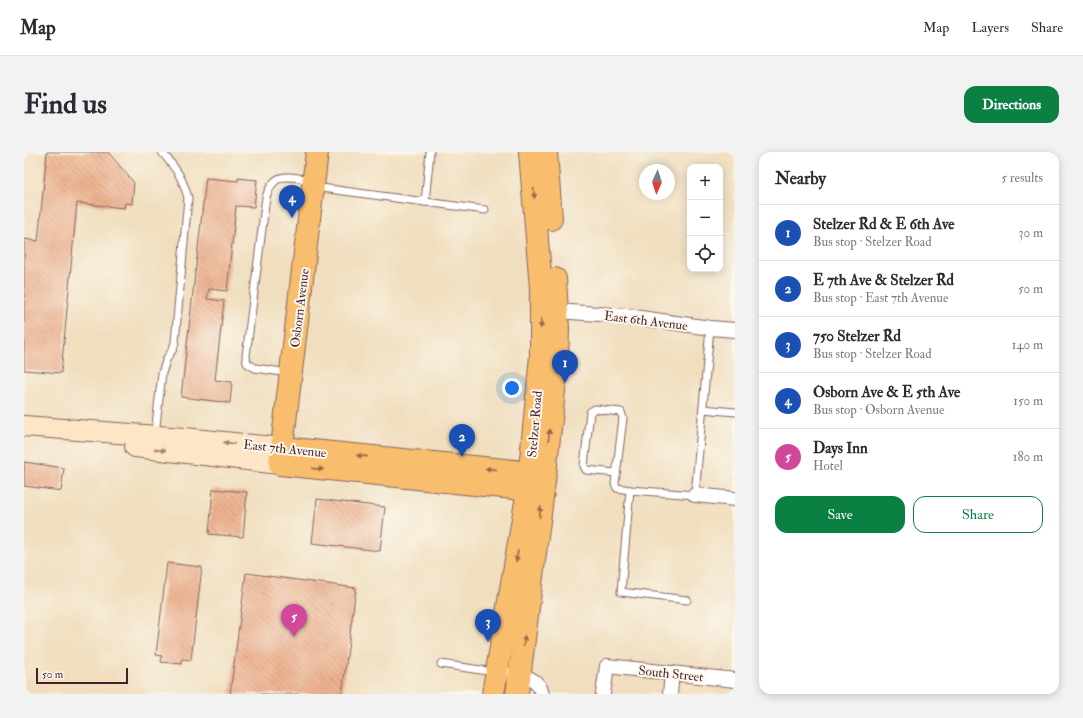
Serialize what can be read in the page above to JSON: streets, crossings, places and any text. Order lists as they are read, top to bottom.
{
  "streets": {
    "main road": ["Osborn Avenue", "Stelzer Road", "East 7th Avenue"],
    "street": ["East 6th Avenue", "South Street"]
  },
  "crossings": [
    ["Osborn Avenue", "East 7th Avenue"],
    ["East 6th Avenue", "Stelzer Road"],
    ["Stelzer Road", "East 7th Avenue"]
  ],
  "scale_bar": "50 m",
  "north": "bottom",
  "page": {
    "header": "Map",
    "nav": ["Map", "Layers", "Share"],
    "buttons": [
      "Directions",
      ["Save", "Share"]
    ],
    "title": "Find us",
    "heading": ["Nearby", "5 results"],
    "map_buttons": ["+", "−"],
    "pins": [
      "4",
      "1",
      "2",
      "5",
      "3"
    ],
    "list": [
      {
        "mark": "1",
        "name": "Stelzer Rd & E 6th Ave",
        "note": "Bus stop · Stelzer Road",
        "value": "30 m"
      },
      {
        "mark": "2",
        "name": "E 7th Ave & Stelzer Rd",
        "note": "Bus stop · East 7th Avenue",
        "value": "50 m"
      },
      {
        "mark": "3",
        "name": "750 Stelzer Rd",
        "note": "Bus stop · Stelzer Road",
        "value": "140 m"
      },
      {
        "mark": "4",
        "name": "Osborn Ave & E 5th Ave",
        "note": "Bus stop · Osborn Avenue",
        "value": "150 m"
      },
      {
        "mark": "5",
        "name": "Days Inn",
        "note": "Hotel",
        "value": "180 m"
      }
    ],
    "scale": "50 m"
  }
}
